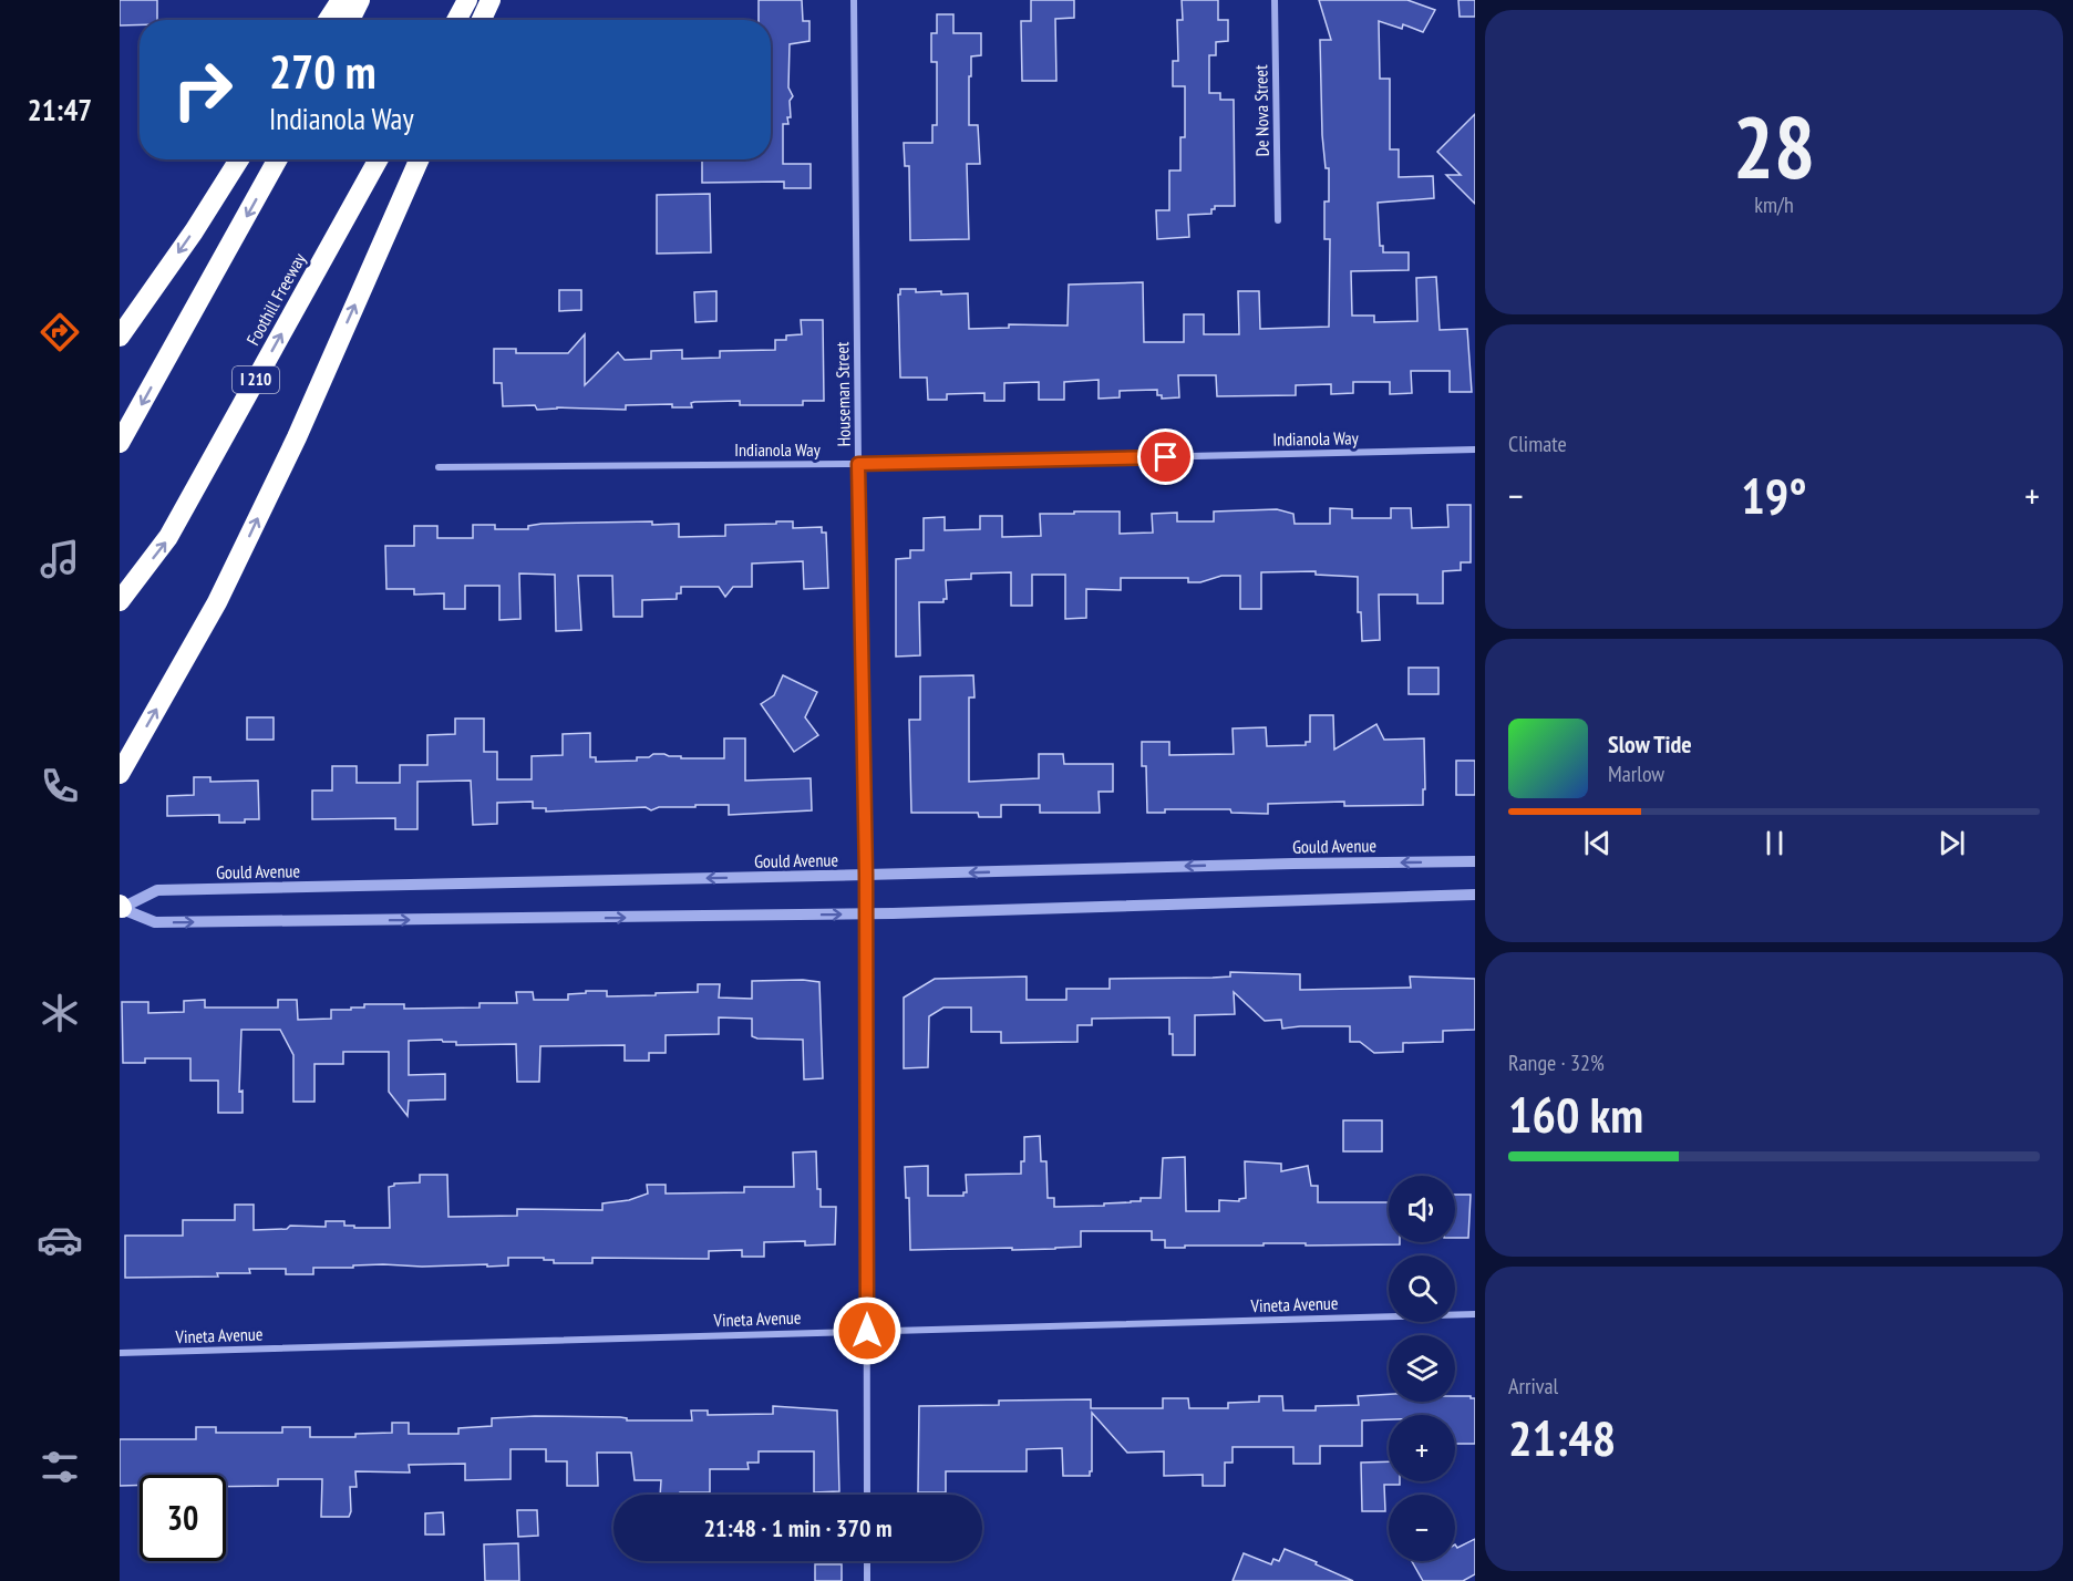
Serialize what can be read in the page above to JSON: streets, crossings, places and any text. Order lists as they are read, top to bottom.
{
  "streets": {
    "highway": ["Foothill Freeway", "I 210"],
    "street": [
      "De Nova Street",
      "Houseman Street",
      "Indianola Way",
      "Gould Avenue",
      "Vineta Avenue"
    ]
  },
  "crossings": [
    ["Houseman Street", "Indianola Way"],
    ["Houseman Street", "Gould Avenue"],
    ["Houseman Street", "Vineta Avenue"]
  ],
  "page": {
    "tabs": "21:47",
    "tile": [
      ["28", "km/h"],
      "Climate",
      ["Range · 32%", "160 km"],
      ["Arrival", "21:48"]
    ],
    "turn": ["270 m", "Indianola Way"],
    "heat": ["−", "19°", "+"],
    "song": ["Slow Tide", "Marlow"],
    "map_buttons": ["+", "−"],
    "limit": "30",
    "trip": "21:48 · 1 min · 370 m"
  }
}
